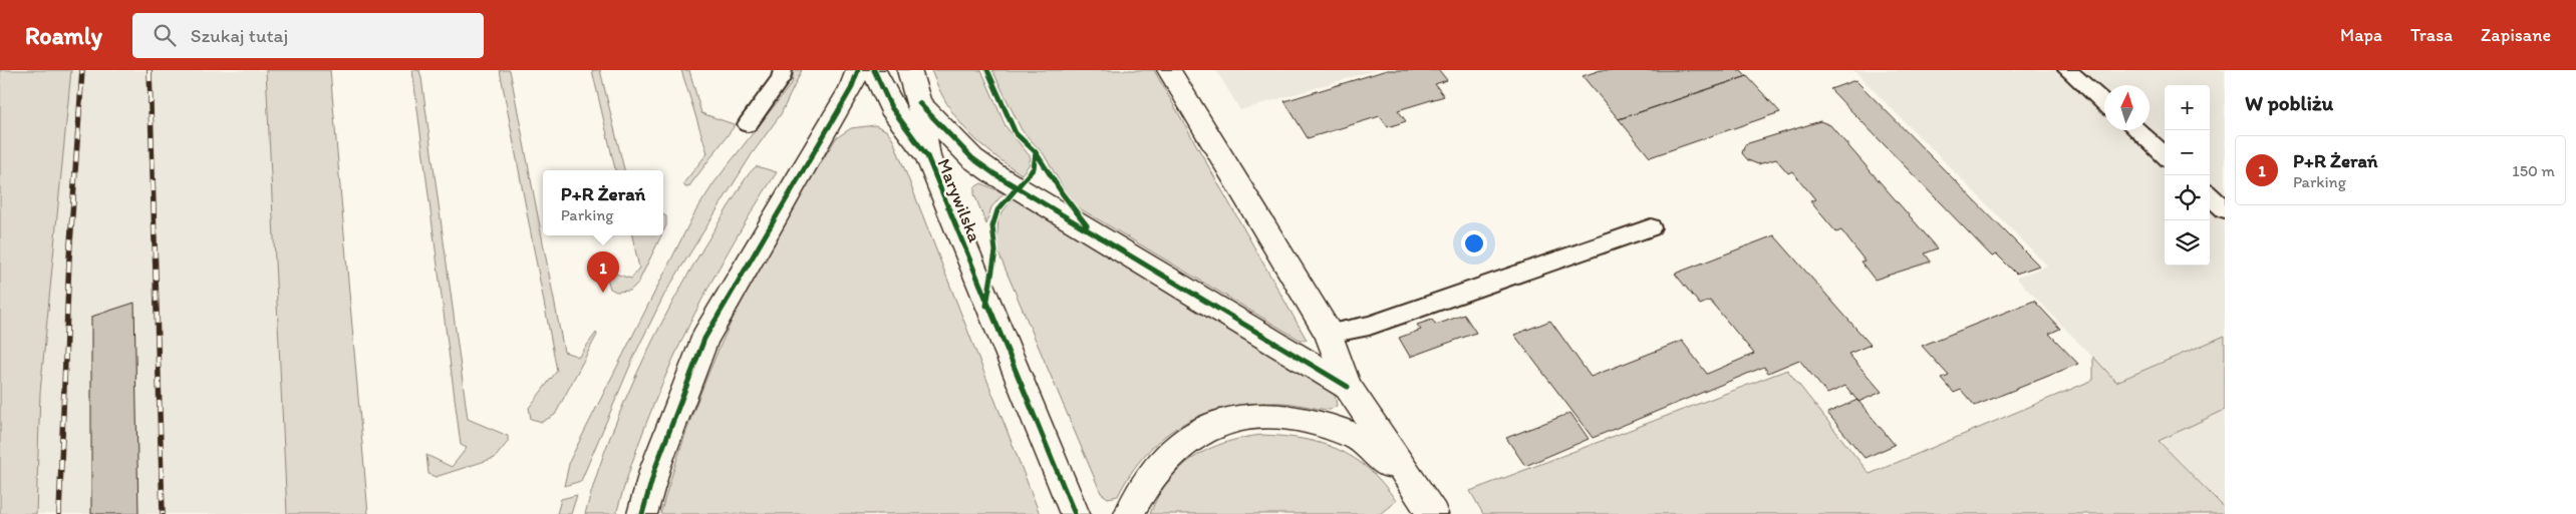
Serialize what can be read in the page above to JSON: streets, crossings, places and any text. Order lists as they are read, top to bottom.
{
  "streets": {
    "street": ["Marywilska"]
  },
  "north": "top",
  "page": {
    "header": "Roamly",
    "search": "Szukaj tutaj",
    "nav": ["Mapa", "Trasa", "Zapisane"],
    "heading": "W pobliżu",
    "map_buttons": ["+", "−"],
    "list": [
      {
        "mark": "1",
        "name": "P+R Żerań",
        "note": "Parking",
        "value": "150 m"
      }
    ],
    "popup": ["P+R Żerań", "Parking"],
    "pins": "1"
  }
}
